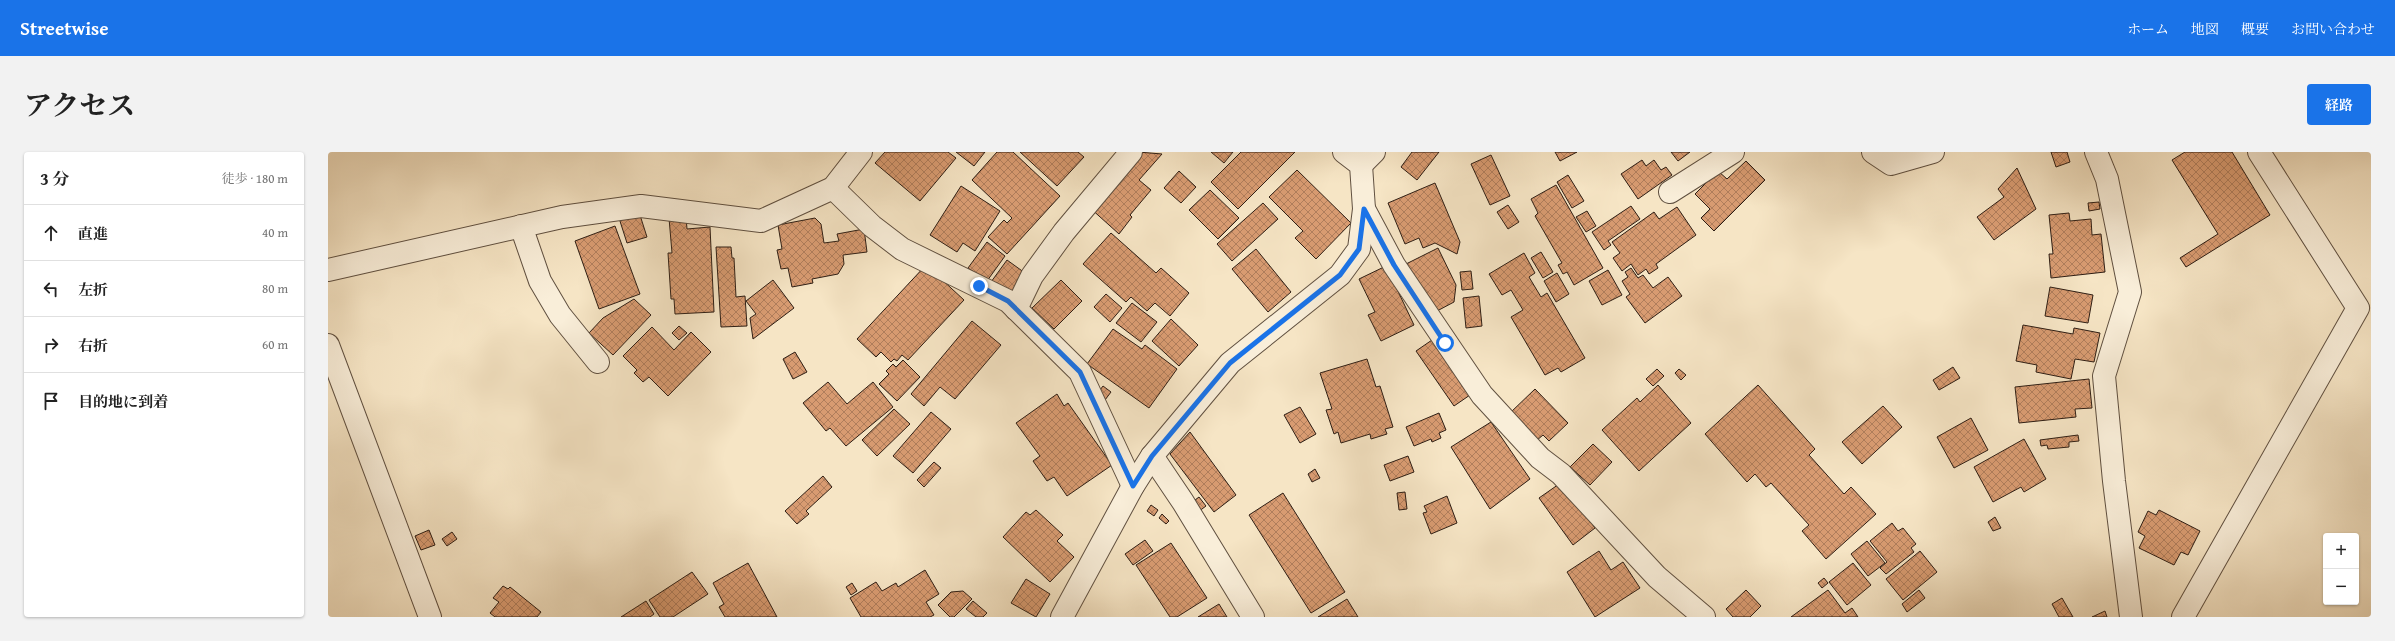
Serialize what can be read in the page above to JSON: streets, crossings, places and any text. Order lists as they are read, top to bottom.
{
  "page": {
    "header": "Streetwise",
    "nav": [
      "ホーム",
      "地図",
      "概要",
      "お問い合わせ"
    ],
    "title": "アクセス",
    "buttons": "経路",
    "heading": ["3 分", "徒歩 · 180 m"],
    "list": [
      ["直進", "40 m"],
      ["左折", "80 m"],
      ["右折", "60 m"],
      "目的地に到着"
    ],
    "map_buttons": ["+", "−"]
  }
}
